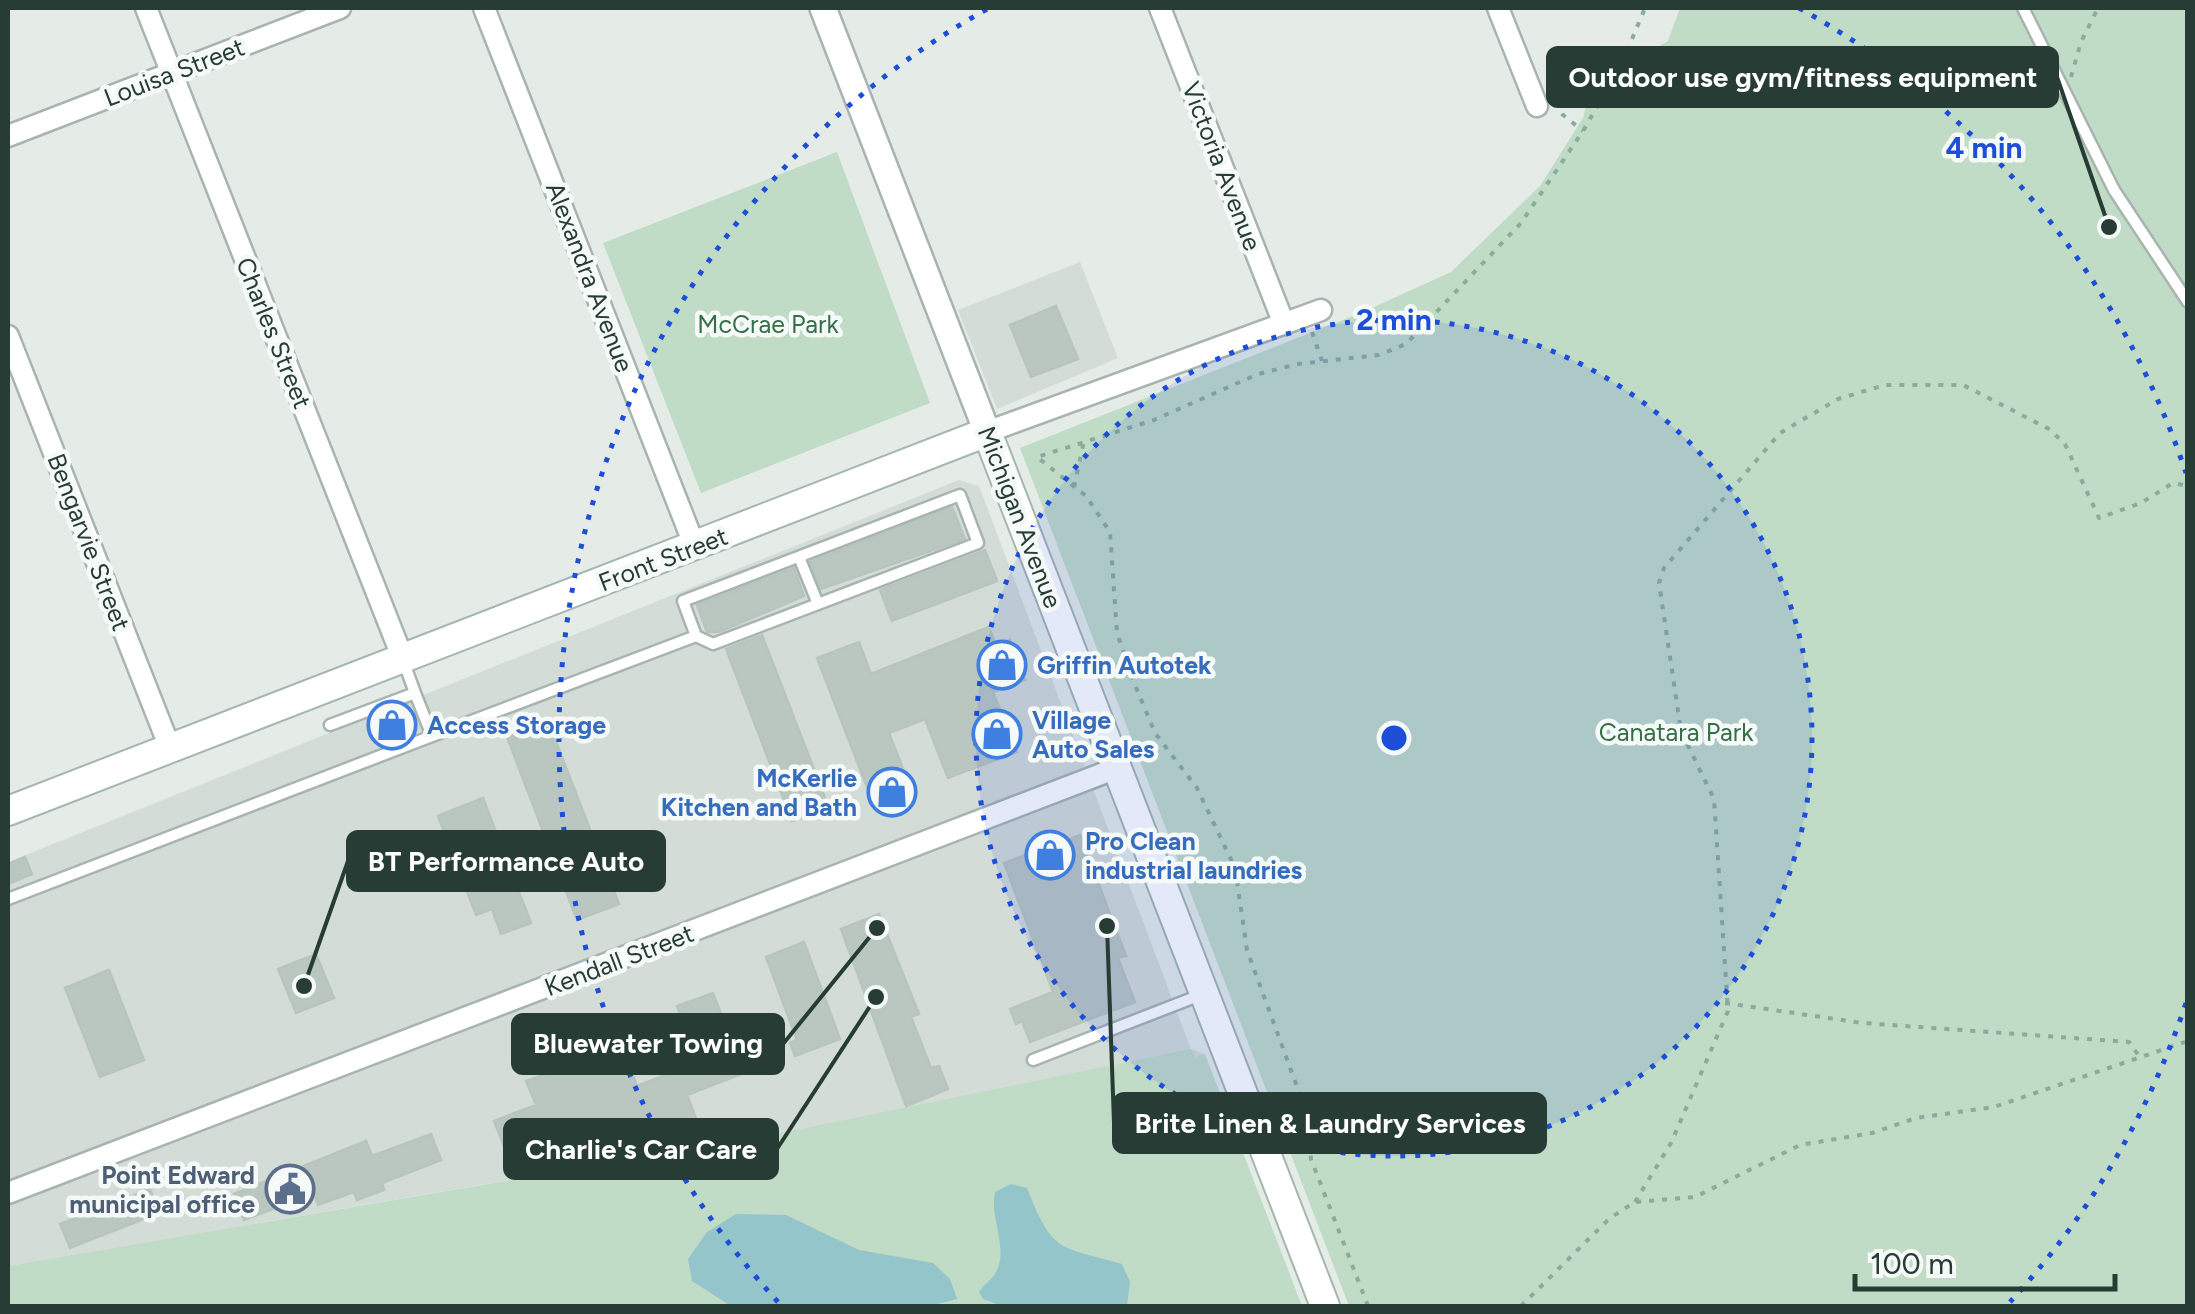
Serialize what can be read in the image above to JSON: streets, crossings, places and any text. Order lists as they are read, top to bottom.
{
  "streets": {
    "main road": ["Michigan Avenue", "Front Street"],
    "street": [
      "Louisa Street",
      "Victoria Avenue",
      "Alexandra Avenue",
      "Charles Street",
      "Bengarvie Street",
      "Kendall Street"
    ]
  },
  "crossings": [
    ["Louisa Street", "Charles Street"],
    ["Victoria Avenue", "Front Street"],
    ["Alexandra Avenue", "Front Street"],
    ["Charles Street", "Front Street"],
    ["Michigan Avenue", "Front Street"],
    ["Michigan Avenue", "Kendall Street"],
    ["Bengarvie Street", "Front Street"]
  ],
  "parks": ["McCrae Park", "Canatara Park"],
  "places": {
    "other": [
      "Outdoor use gym/fitness equipment",
      "Brite Linen & Laundry Services",
      "Bluewater Towing",
      "BT Performance Auto",
      "Charlie's Car Care"
    ],
    "shop": [
      "Griffin Autotek",
      "Access Storage",
      "Village Auto Sales",
      "McKerlie Kitchen and Bath",
      "Pro Clean industrial laundries"
    ],
    "public building": ["Point Edward municipal office"]
  },
  "scale_bar": "100 m",
  "rings": ["4 min", "2 min"]
}
